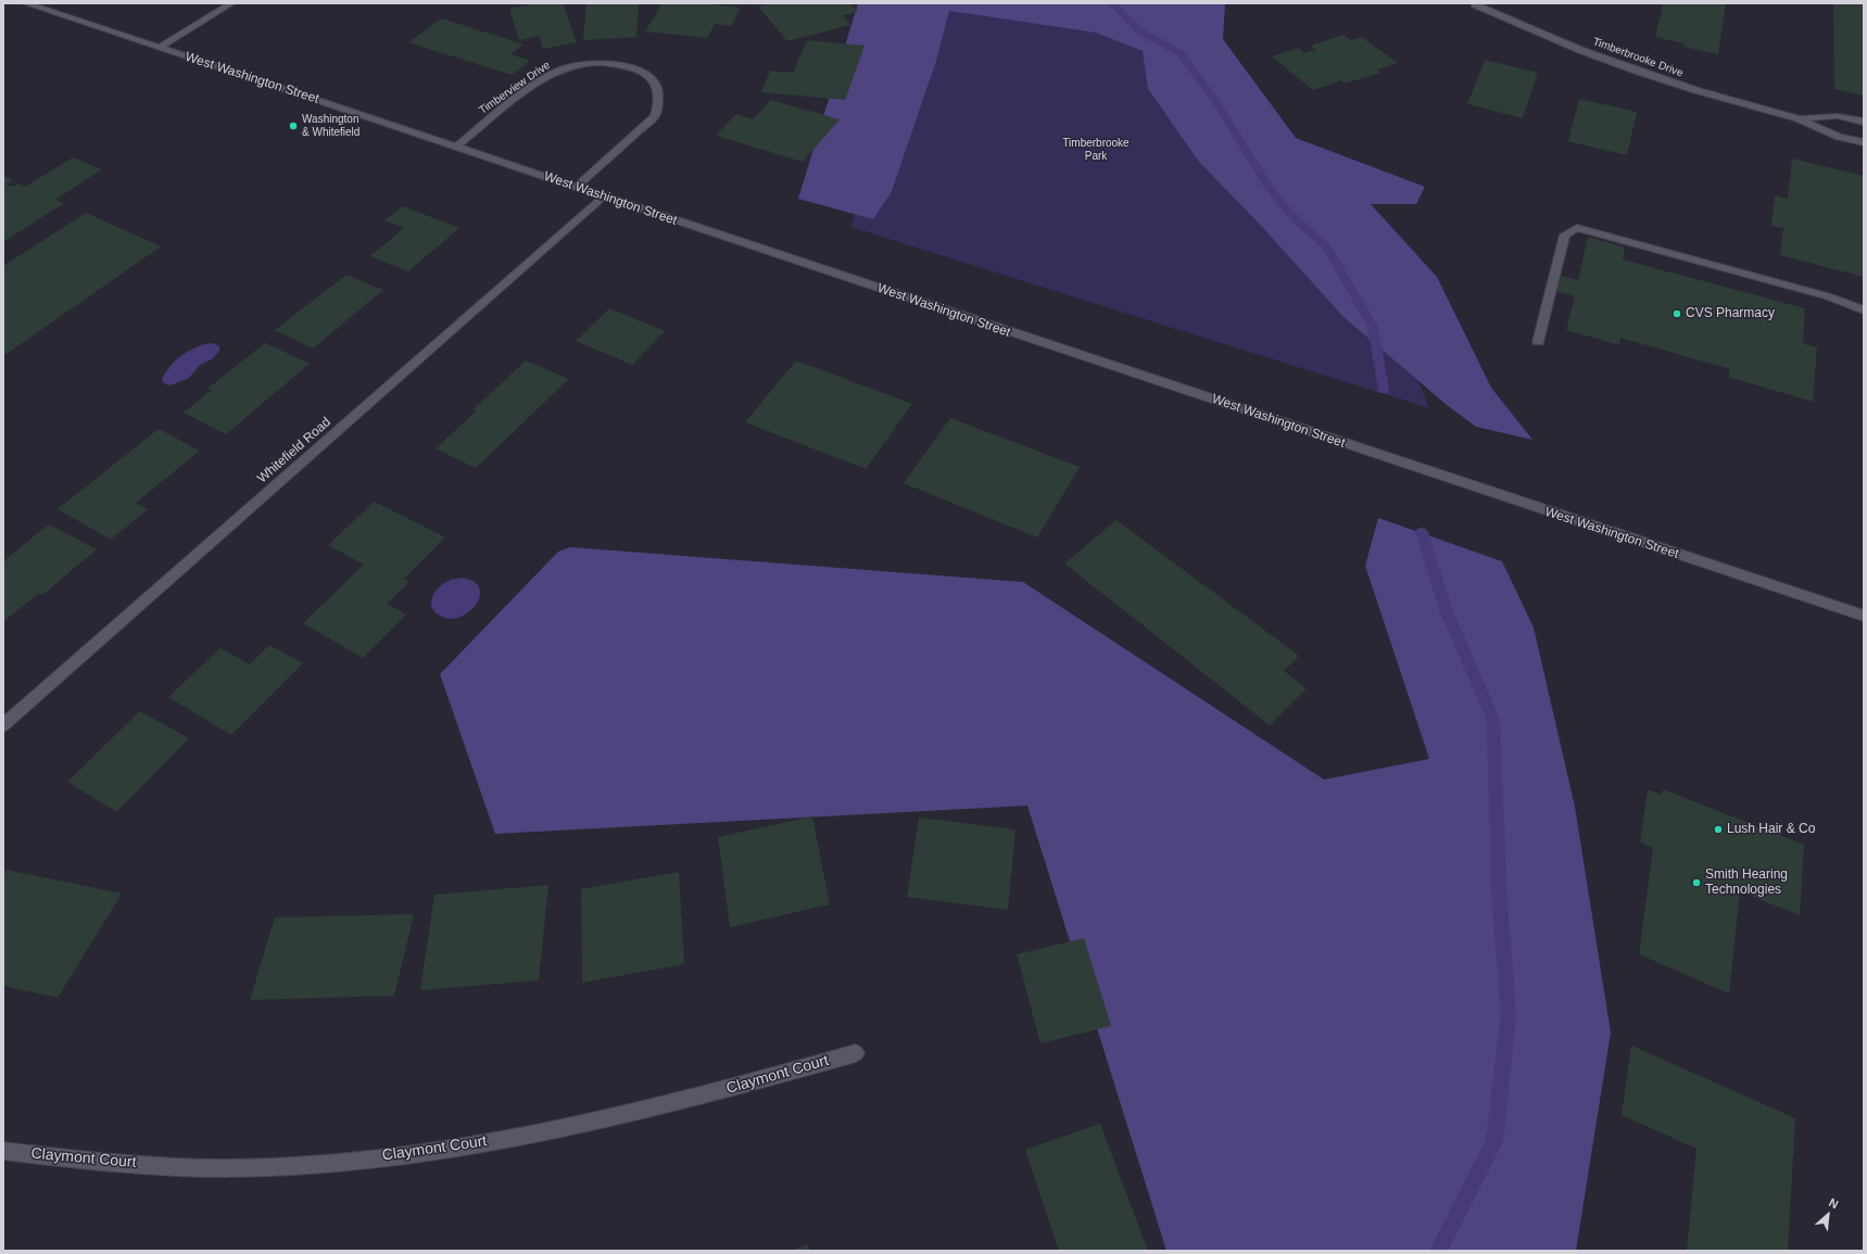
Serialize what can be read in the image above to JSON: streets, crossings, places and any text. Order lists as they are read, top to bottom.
{
  "streets": {
    "street": [
      "Timberbrooke Drive",
      "West Washington Street",
      "Timberview Drive",
      "Whitefield Road",
      "Claymont Court"
    ]
  },
  "crossings": [
    ["West Washington Street", "Timberview Drive"],
    ["West Washington Street", "Whitefield Road"]
  ],
  "parks": ["Timberbrooke Park"],
  "places": [
    "Washington & Whitefield",
    "CVS Pharmacy",
    "Lush Hair & Co",
    "Smith Hearing Technologies"
  ],
  "north": "top right"
}
